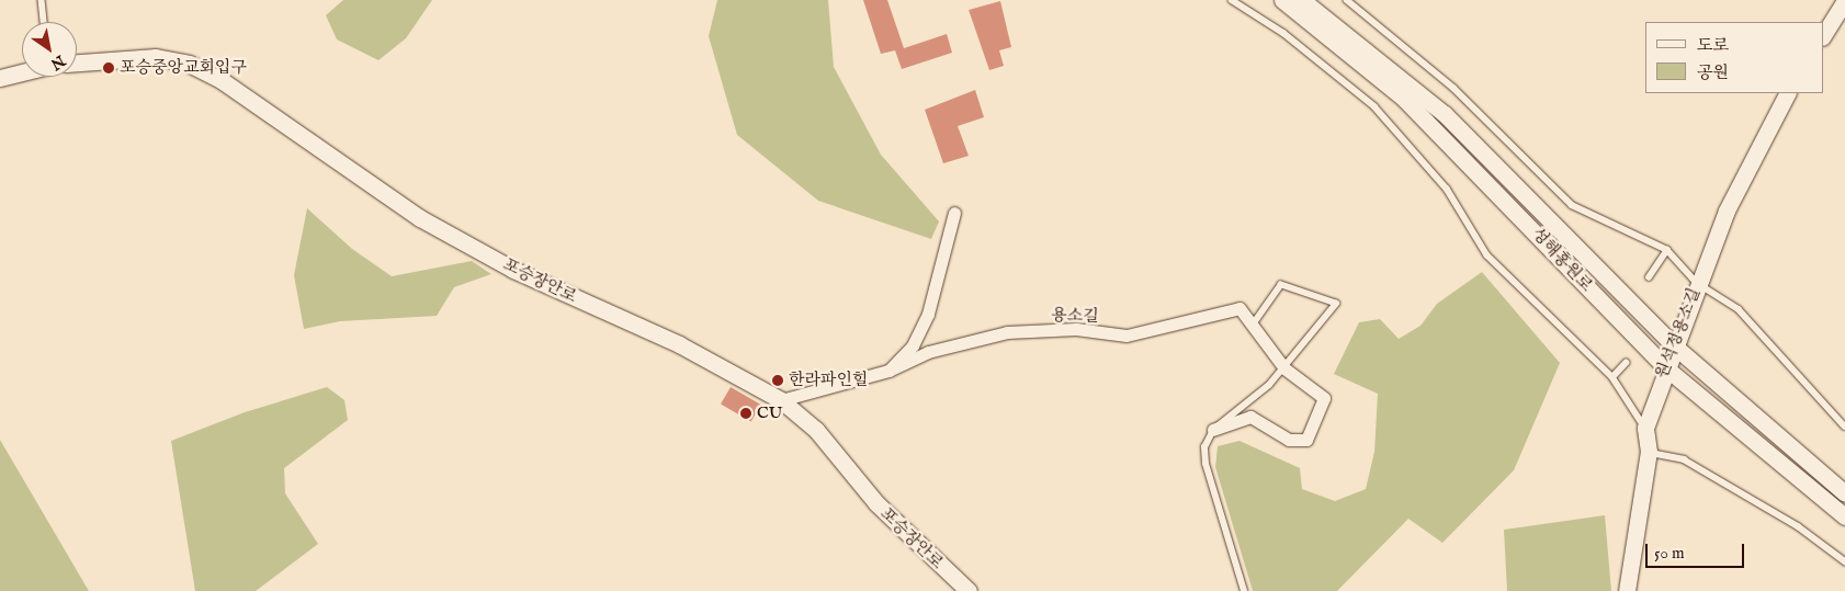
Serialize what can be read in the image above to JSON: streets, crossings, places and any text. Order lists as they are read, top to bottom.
{
  "streets": {
    "street": [
      "성해홍원로",
      "포승장안로",
      "용소길",
      "원석정용소길"
    ]
  },
  "crossings": [
    ["성해홍원로", "원석정용소길"],
    ["포승장안로", "용소길"]
  ],
  "places": ["포승중앙교회입구", "한라파인힐", "CU"],
  "legend": ["도로", "공원"],
  "scale_bar": "50 m",
  "north": "bottom right"
}
